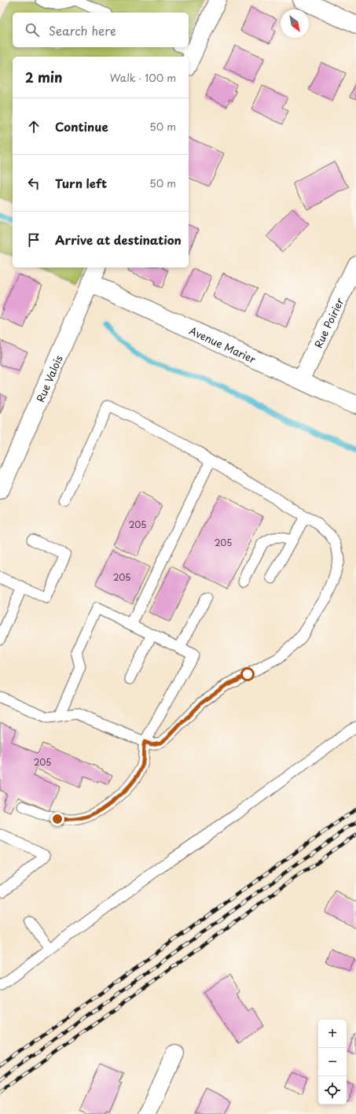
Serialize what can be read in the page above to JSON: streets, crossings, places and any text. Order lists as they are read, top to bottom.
{
  "streets": {
    "street": ["Rue Poirier", "Avenue Marier", "Rue Valois"]
  },
  "crossings": [
    ["Rue Poirier", "Avenue Marier"],
    ["Avenue Marier", "Rue Valois"]
  ],
  "house_numbers": [
    "205",
    "205",
    "205",
    "205"
  ],
  "north": "bottom right",
  "page": {
    "search": "Search here",
    "heading": ["2 min", "Walk · 100 m"],
    "list": [
      ["Continue", "50 m"],
      ["Turn left", "50 m"],
      "Arrive at destination"
    ],
    "map_buttons": ["+", "−"]
  }
}
